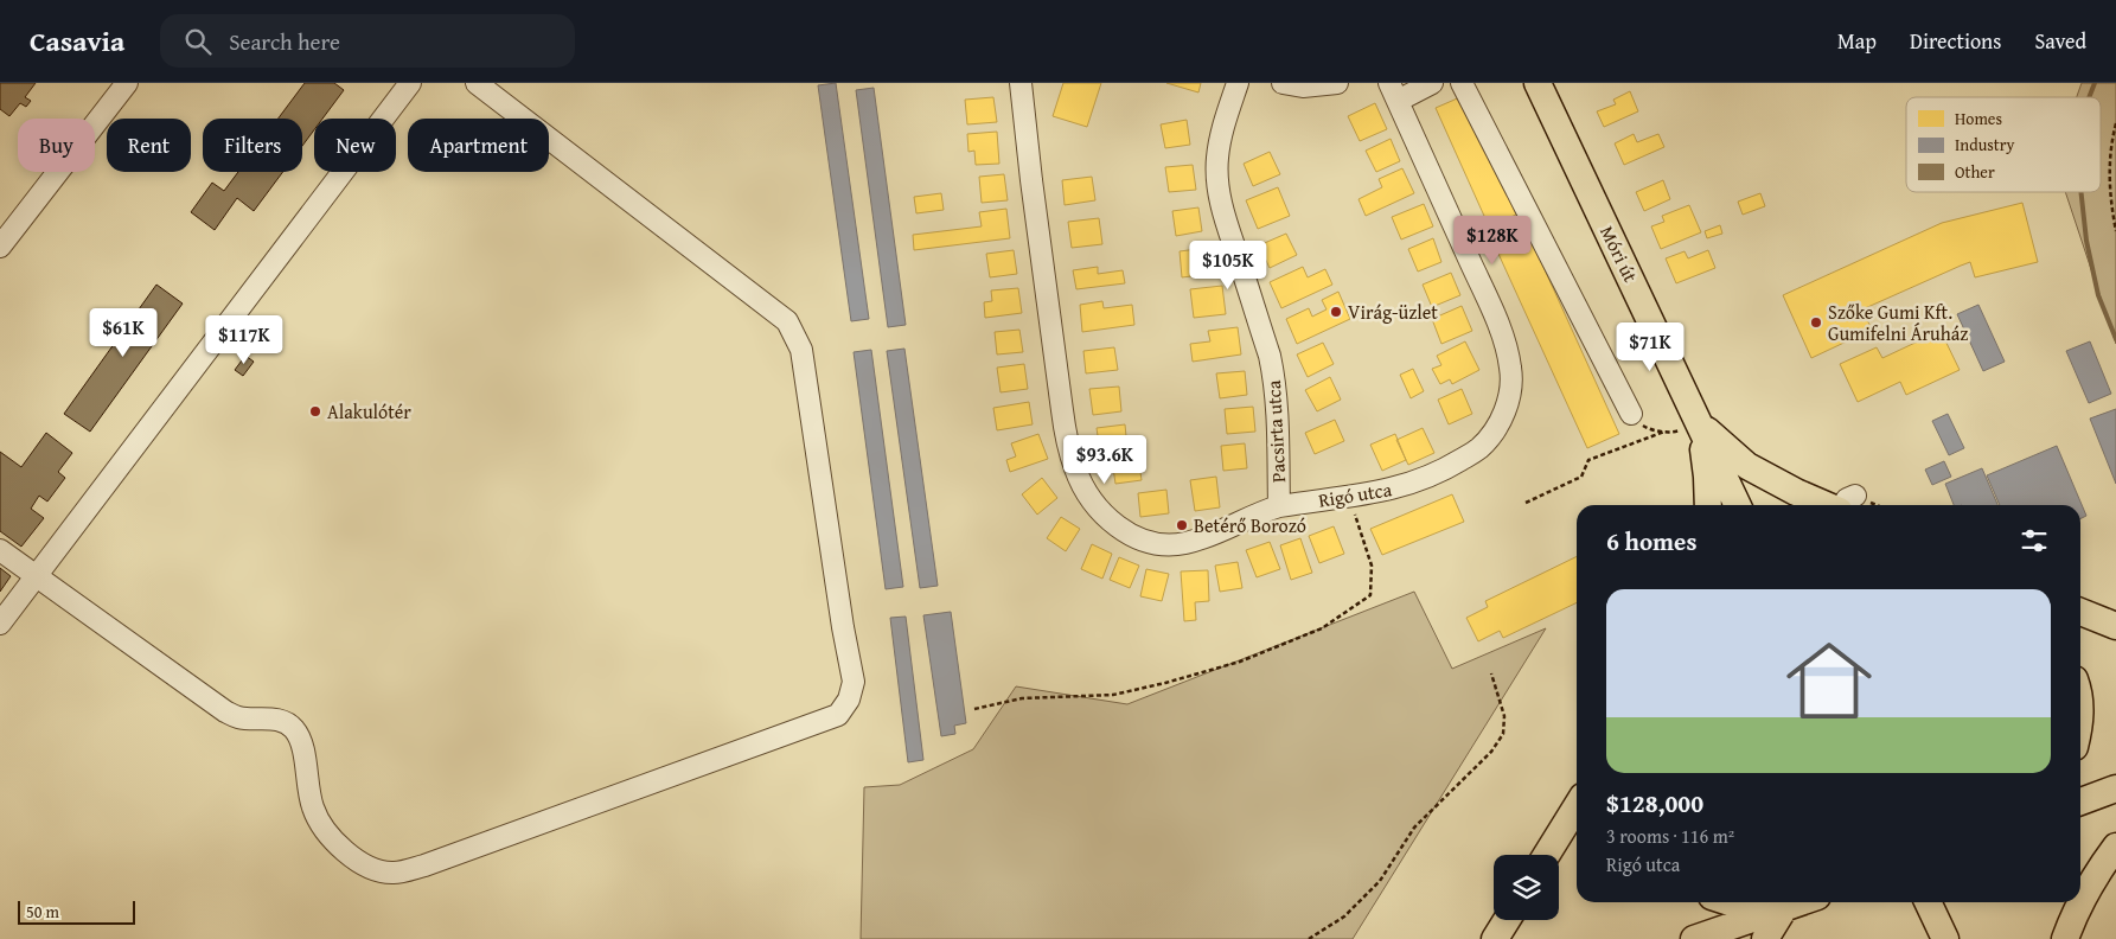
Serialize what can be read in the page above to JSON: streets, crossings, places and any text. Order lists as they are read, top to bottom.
{
  "streets": {
    "main road": ["Móri út"],
    "street": ["Pacsirta utca", "Rigó utca"]
  },
  "crossings": [
    ["Pacsirta utca", "Rigó utca"]
  ],
  "places": [
    "Virág-üzlet",
    "Szőke Gumi Kft. Gumifelni Áruház",
    "Alakulótér",
    "Betérő Borozó"
  ],
  "legend": ["Homes", "Industry", "Other"],
  "scale_bar": "50 m",
  "page": {
    "header": "Casavia",
    "search": "Search here",
    "nav": ["Map", "Directions", "Saved"],
    "chip": [
      "Buy",
      "Rent",
      "Filters",
      "New",
      "Apartment"
    ],
    "price": [
      "$128K",
      "$105K",
      "$61K",
      "$117K",
      "$71K",
      "$93.6K"
    ],
    "heading": "6 homes",
    "list": [
      {
        "name": "$128,000",
        "note": "3 rooms · 116 m² · Rigó utca"
      }
    ],
    "scale": "50 m"
  }
}
